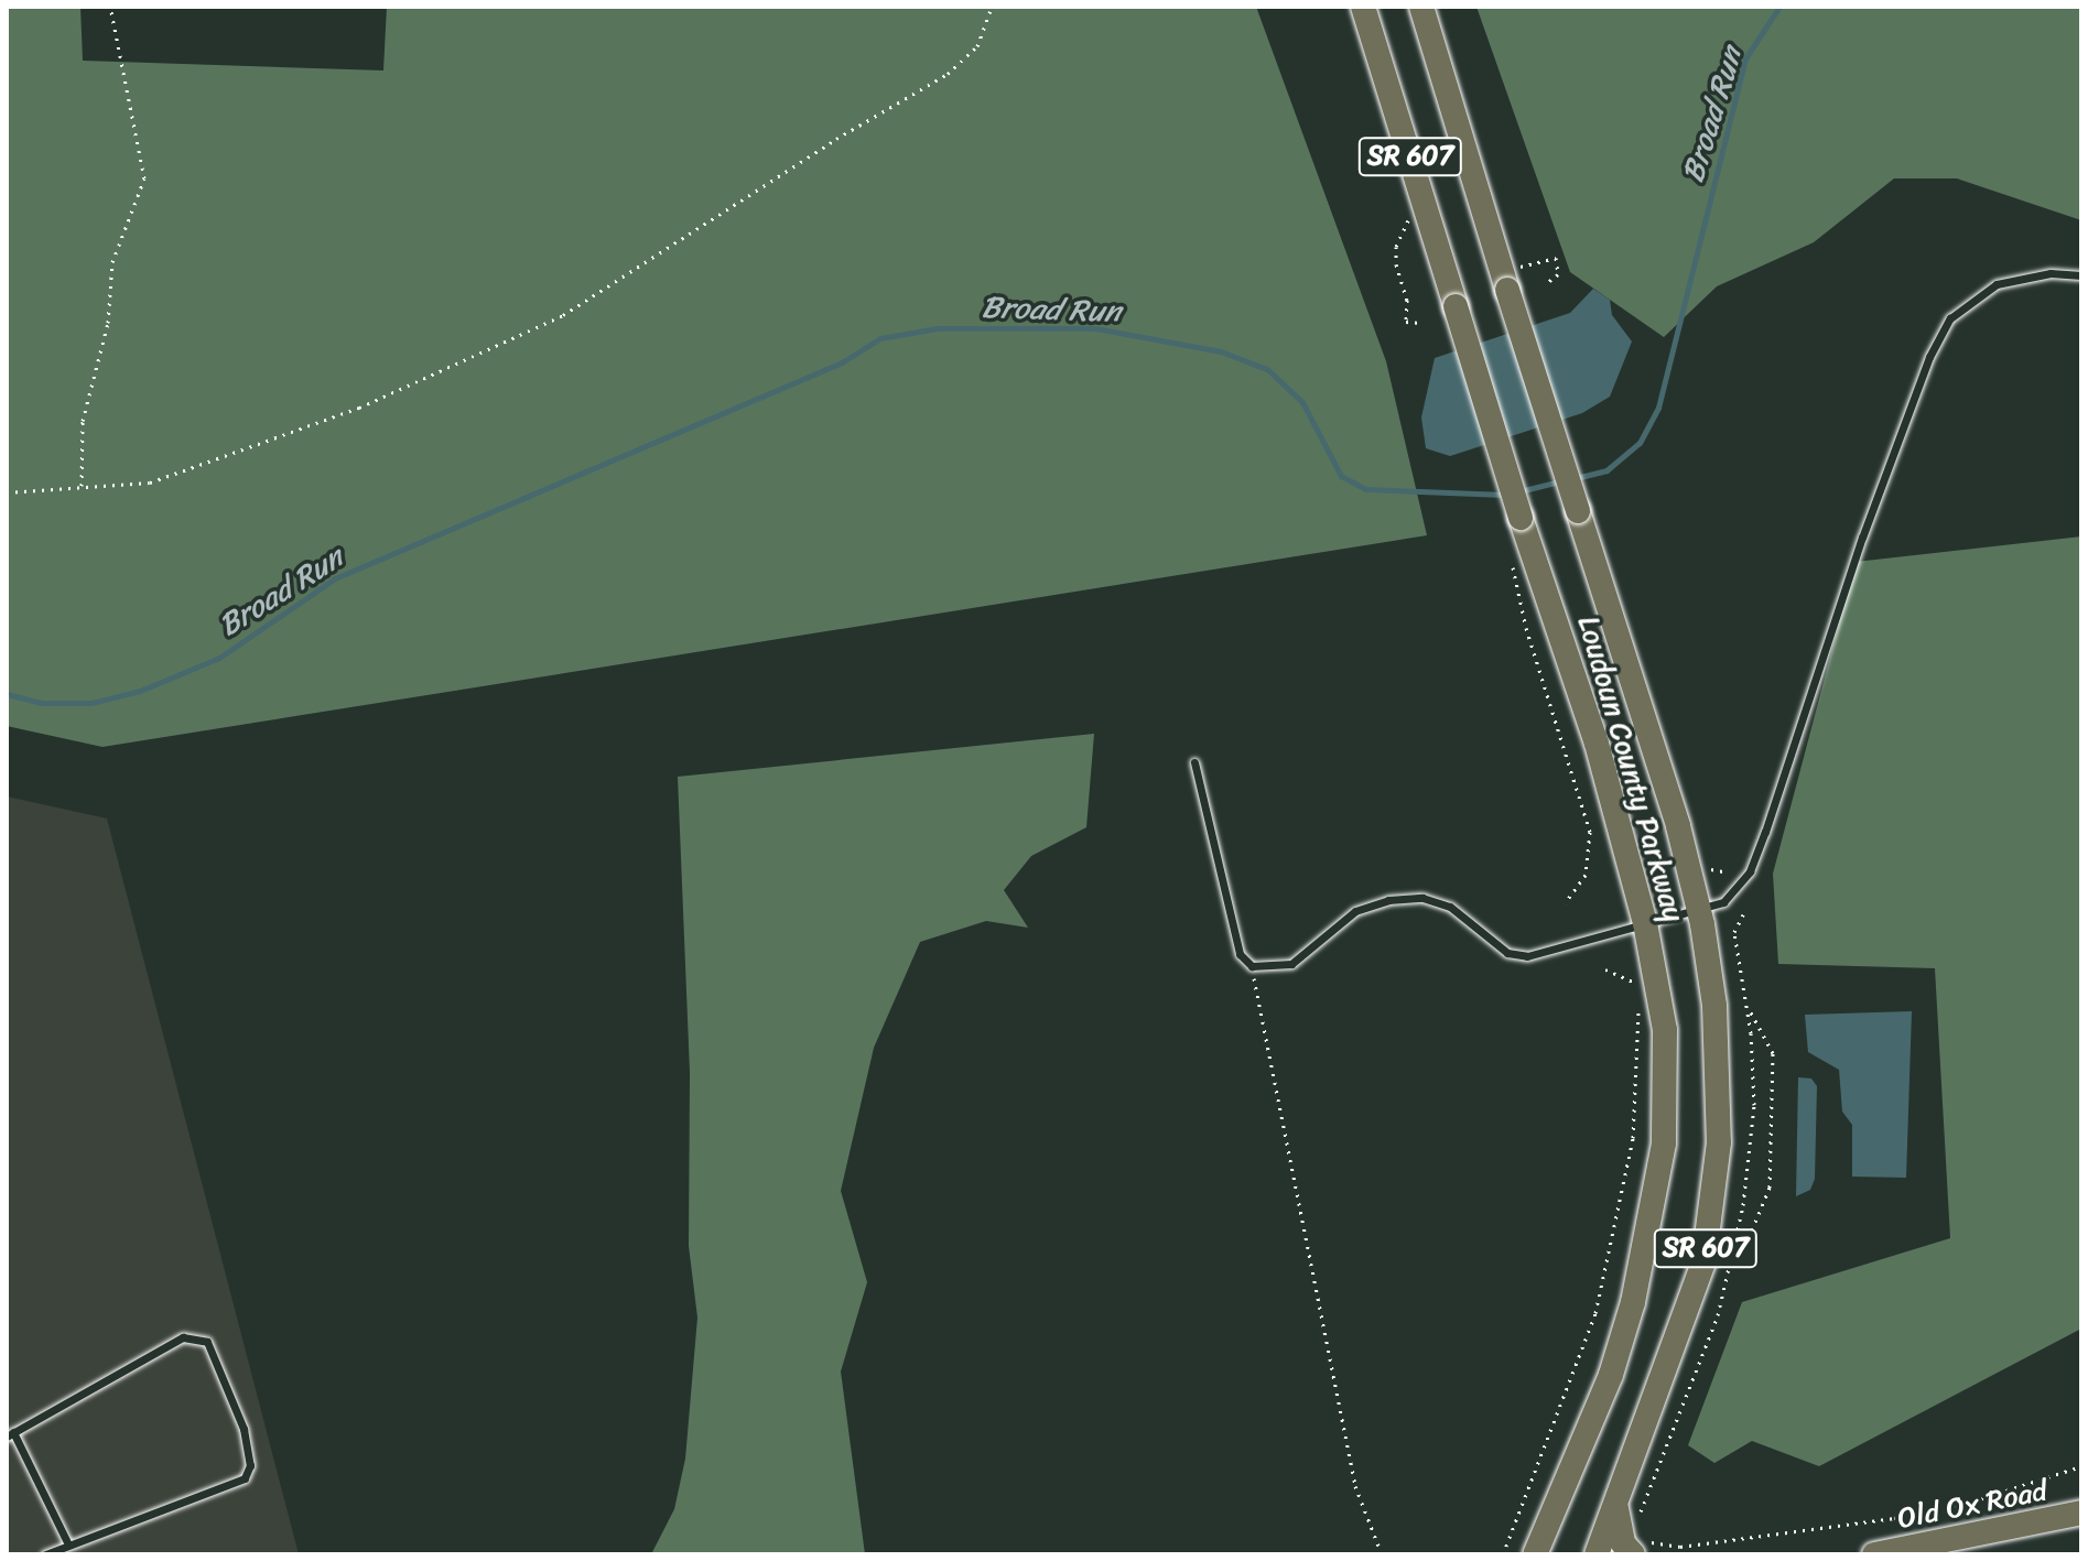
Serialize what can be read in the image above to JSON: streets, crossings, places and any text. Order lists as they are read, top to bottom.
{
  "streets": {
    "main road": ["SR 607", "Loudoun County Parkway", "Old Ox Road"]
  },
  "water": ["Broad Run"]
}
